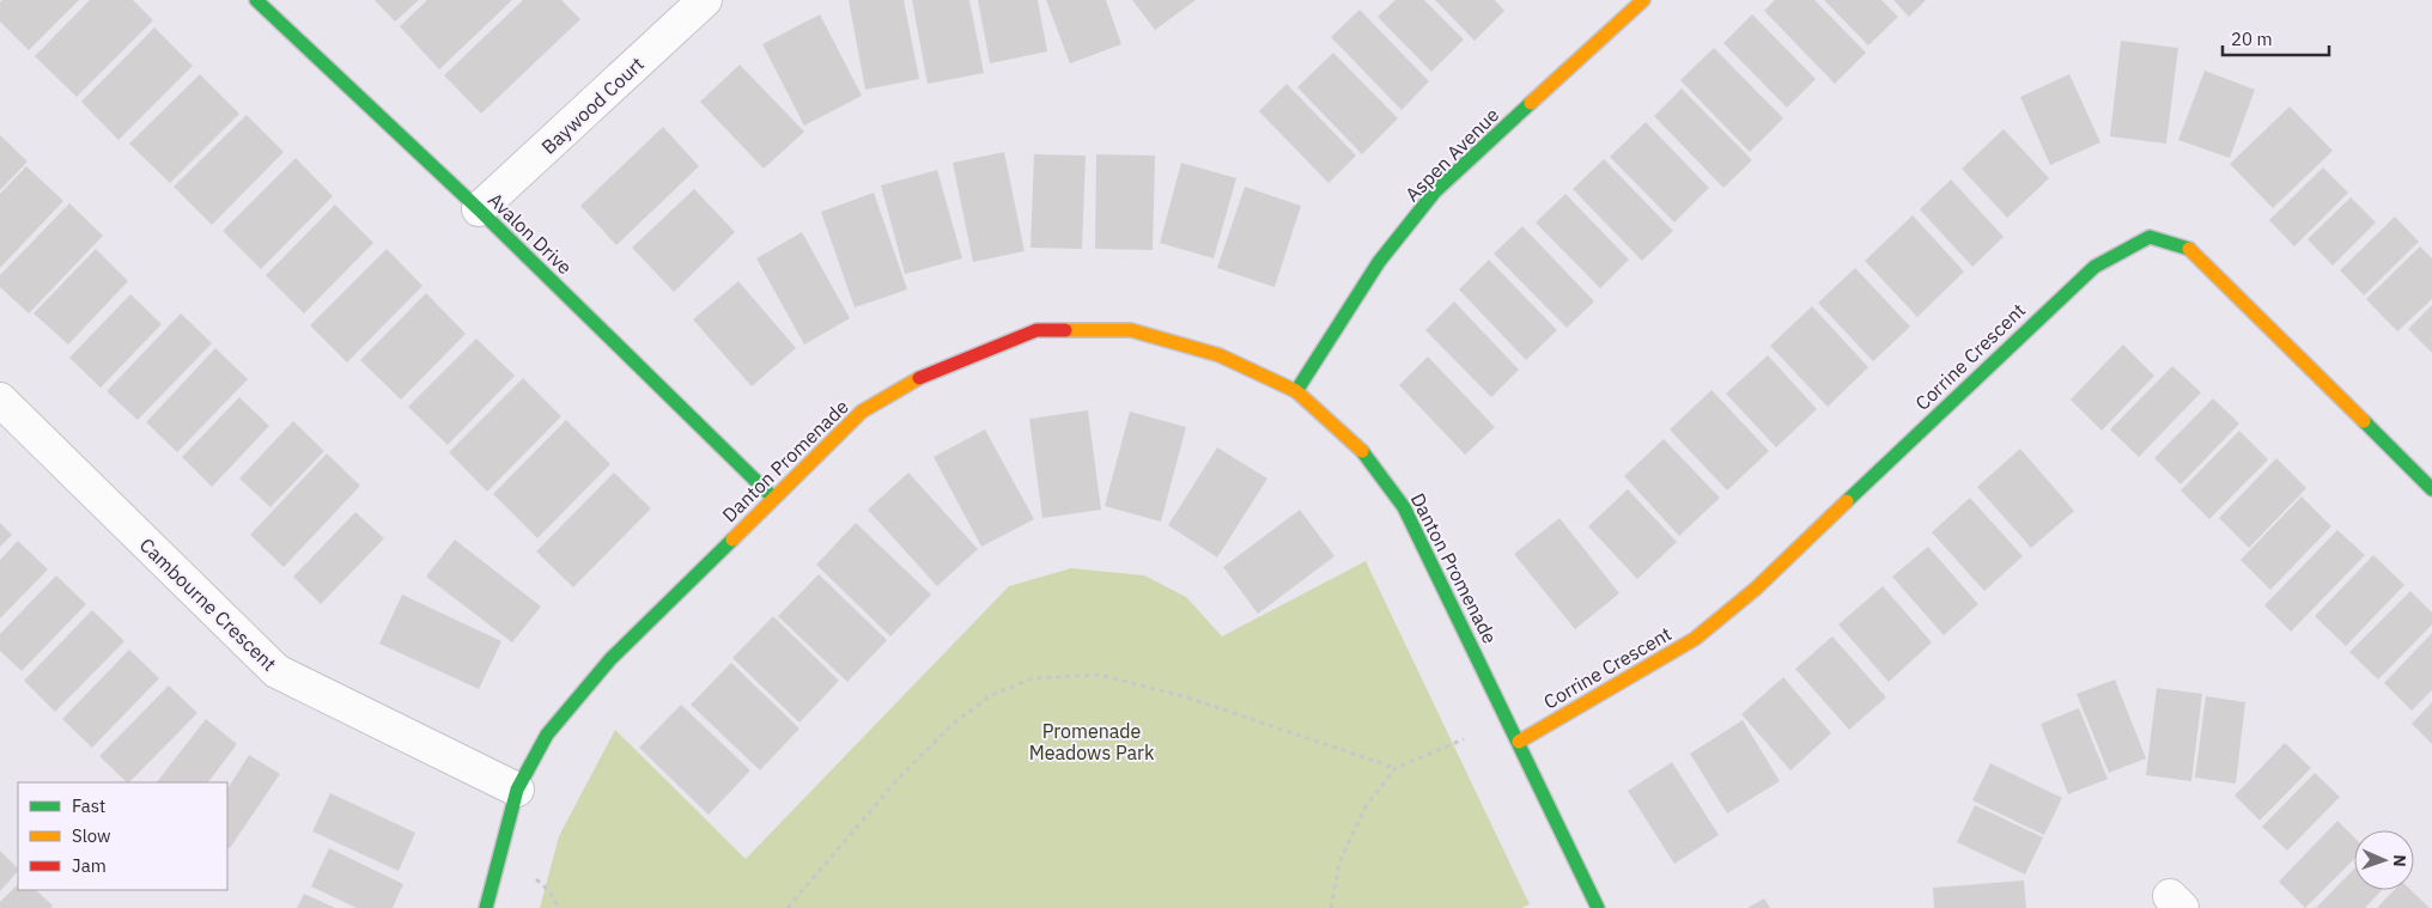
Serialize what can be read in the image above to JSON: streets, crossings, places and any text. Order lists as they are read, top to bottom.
{
  "streets": {
    "street": [
      "Baywood Court",
      "Aspen Avenue",
      "Avalon Drive",
      "Corrine Crescent",
      "Danton Promenade",
      "Cambourne Crescent"
    ]
  },
  "crossings": [
    ["Baywood Court", "Avalon Drive"],
    ["Aspen Avenue", "Danton Promenade"],
    ["Avalon Drive", "Danton Promenade"],
    ["Corrine Crescent", "Danton Promenade"],
    ["Danton Promenade", "Cambourne Crescent"]
  ],
  "parks": ["Promenade Meadows Park"],
  "legend": ["Fast", "Slow", "Jam"],
  "scale_bar": "20 m",
  "north": "right"
}
